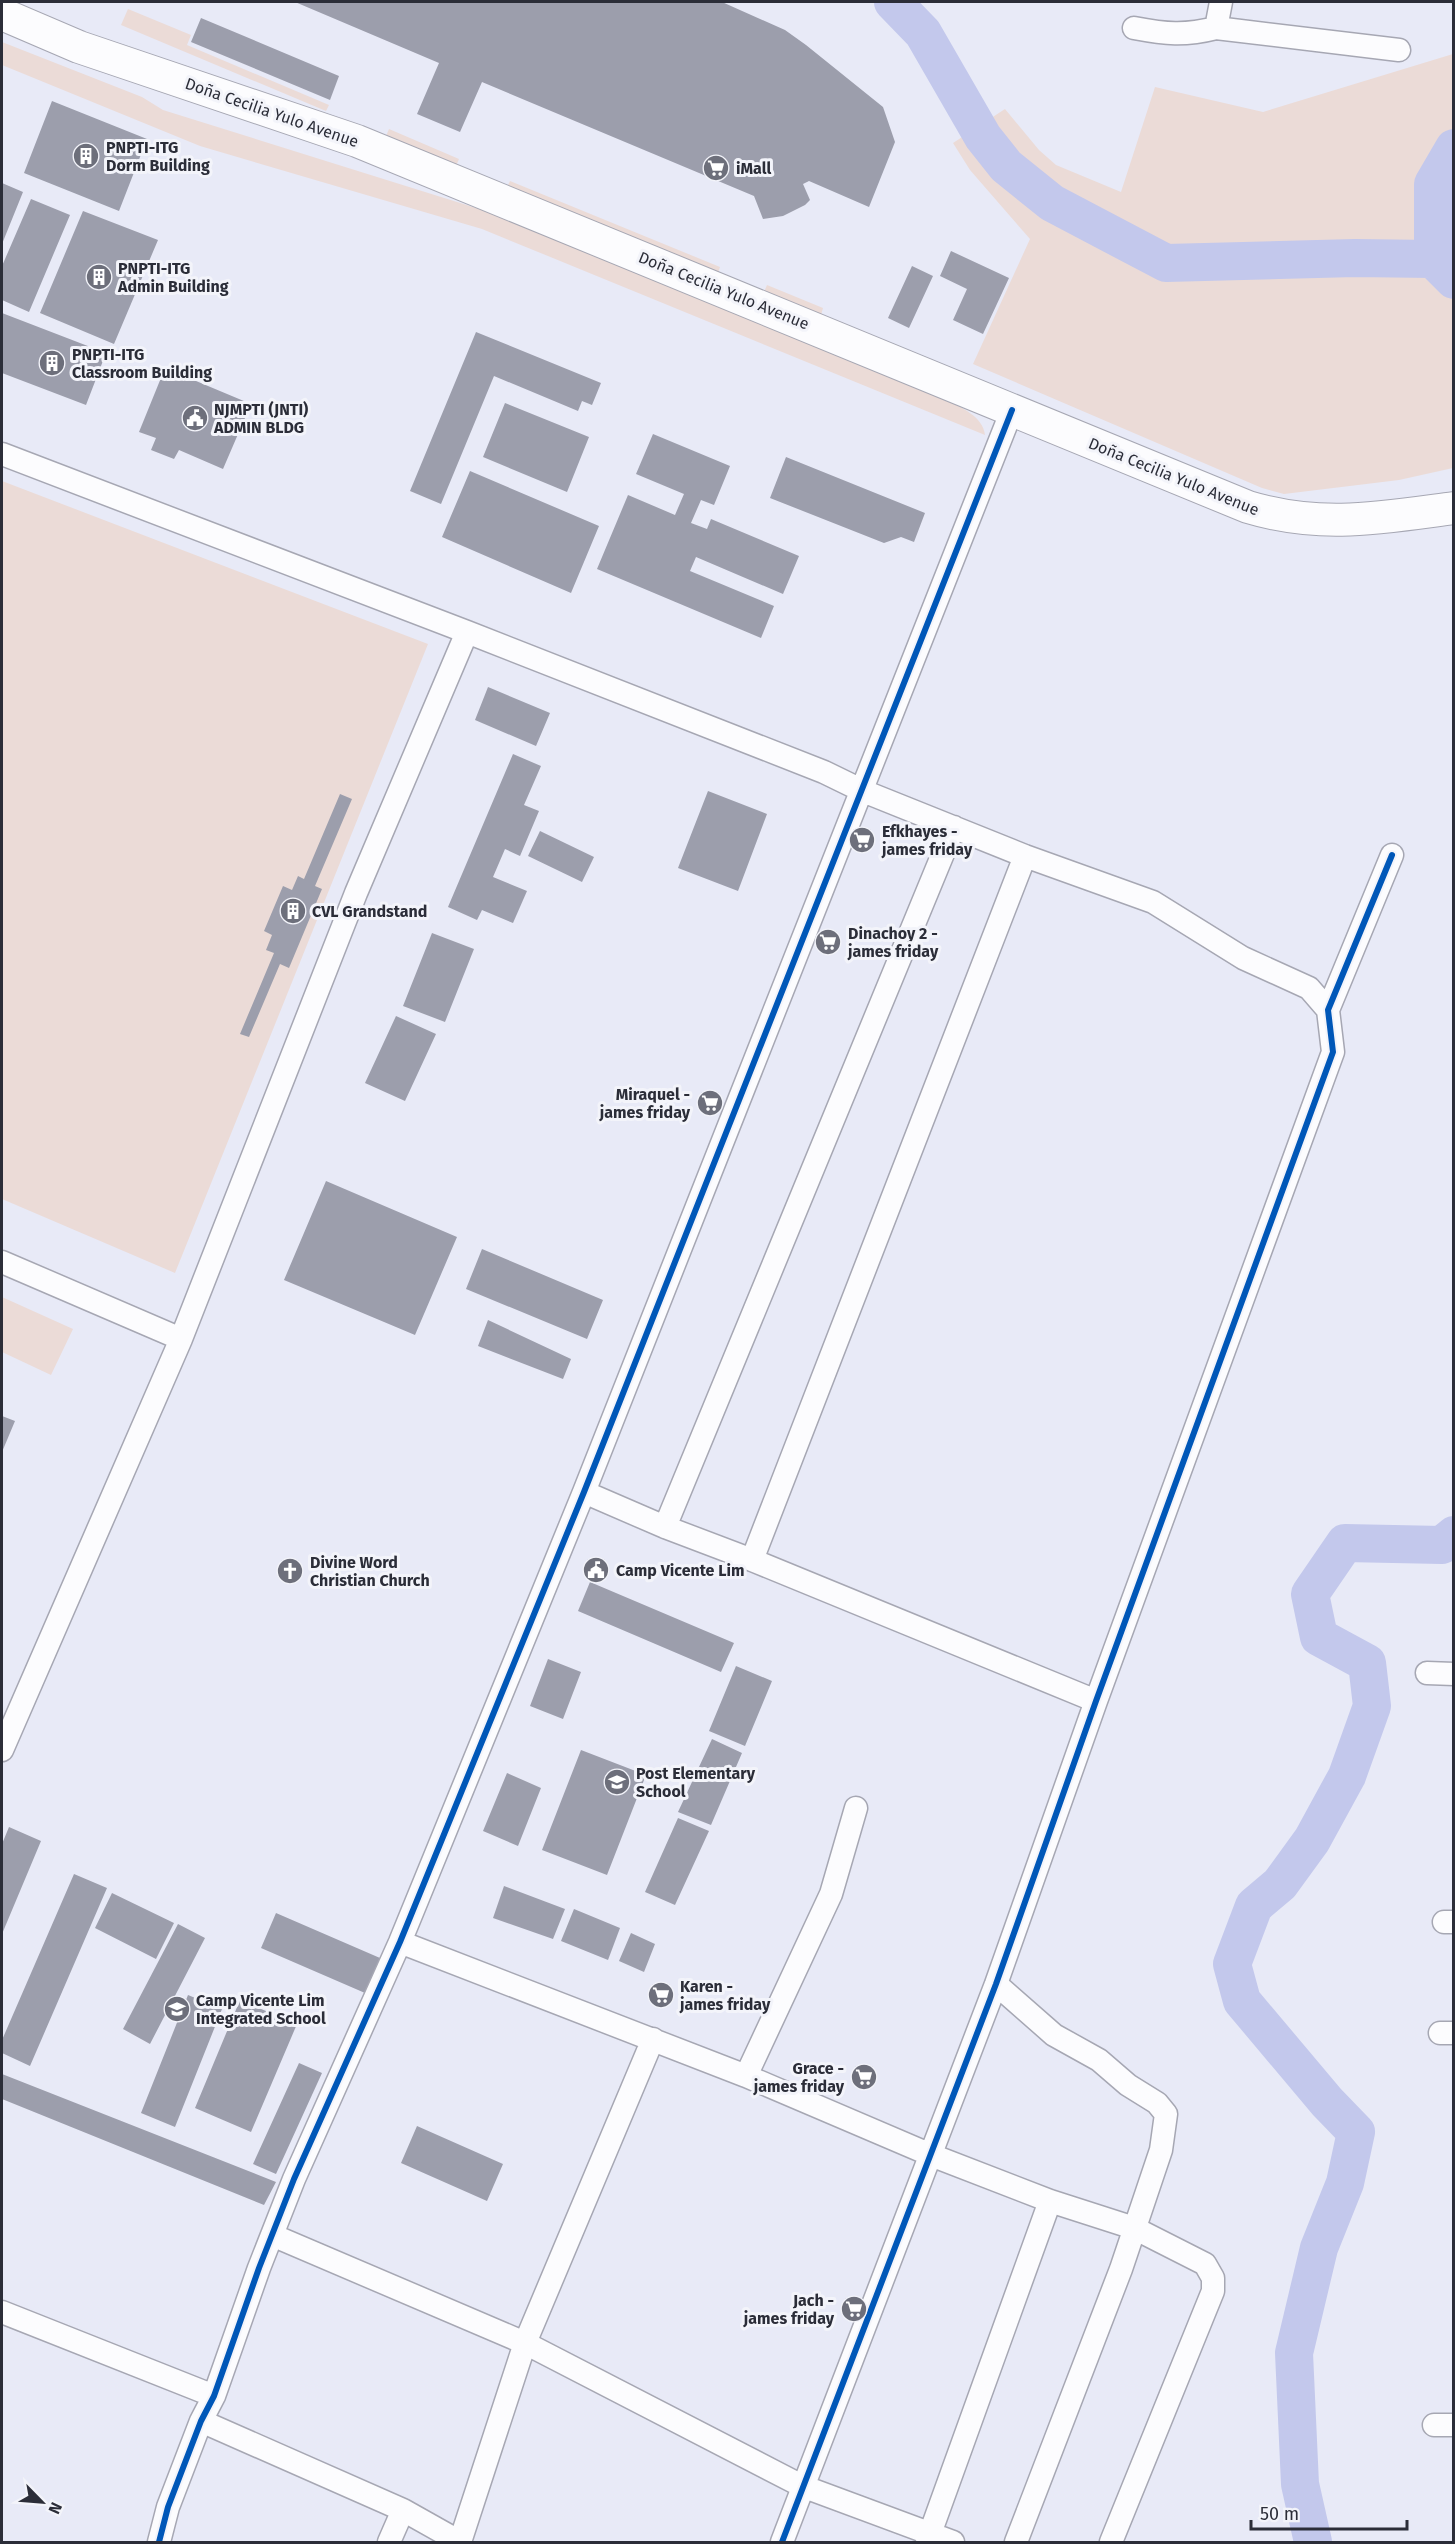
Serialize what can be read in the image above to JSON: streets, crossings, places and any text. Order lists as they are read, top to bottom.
{
  "streets": {
    "main road": ["Doña Cecilia Yulo Avenue"]
  },
  "places": {
    "building": [
      "PNPTI-ITG Dorm Building",
      "PNPTI-ITG Admin Building",
      "PNPTI-ITG Classroom Building",
      "CVL Grandstand"
    ],
    "supermarket": [
      "iMall",
      "Efkhayes - james friday",
      "Dinachoy 2 - james friday",
      "Miraquel - james friday",
      "Karen - james friday",
      "Grace - james friday",
      "Jach - james friday"
    ],
    "public building": ["NJMPTI (JNTI) ADMIN BLDG", "Camp Vicente Lim"],
    "church": ["Divine Word Christian Church"],
    "school or university": ["Post Elementary School", "Camp Vicente Lim Integrated School"]
  },
  "scale_bar": "50 m",
  "north": "bottom right"
}
